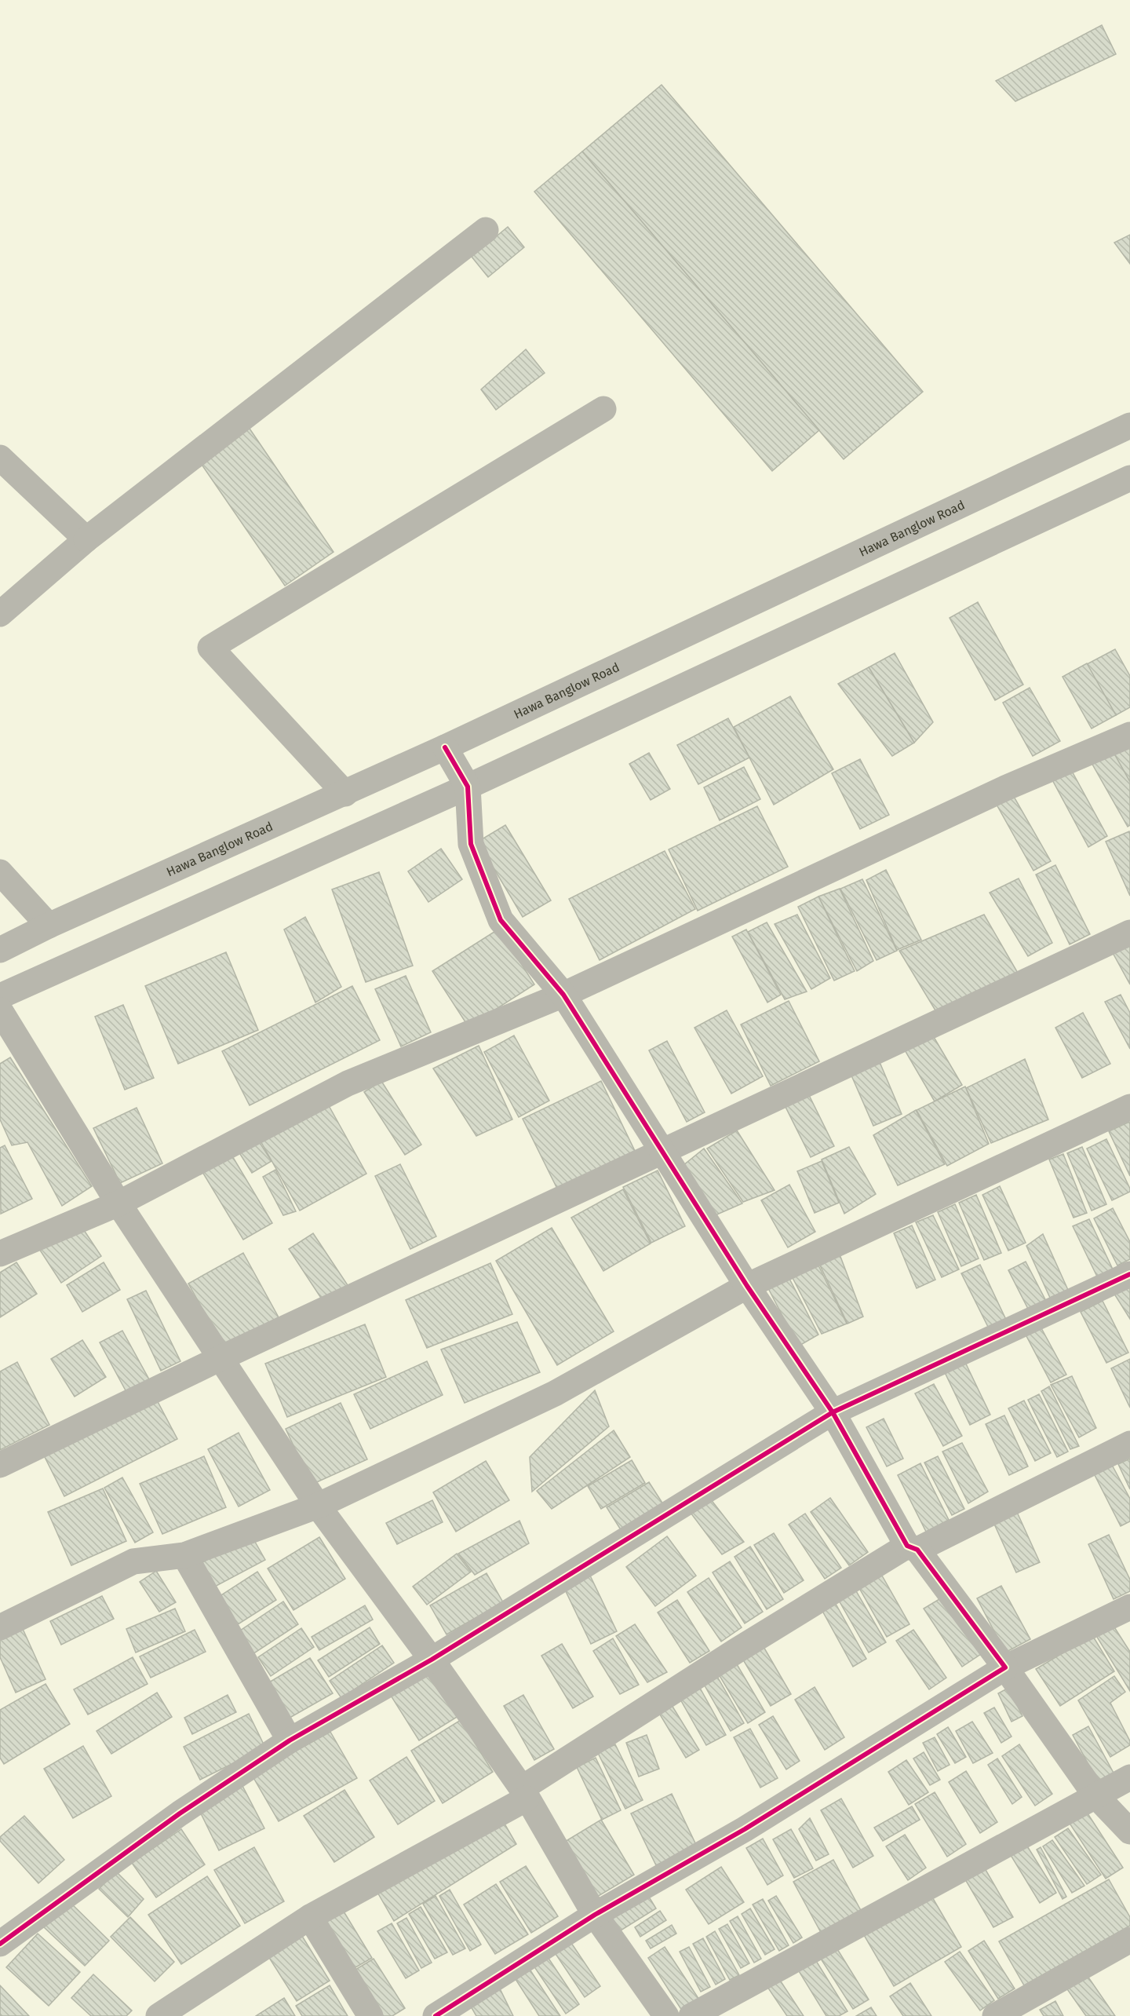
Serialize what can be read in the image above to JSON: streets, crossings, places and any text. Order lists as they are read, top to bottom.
{
  "streets": {
    "street": ["Hawa Banglow Road"]
  }
}
